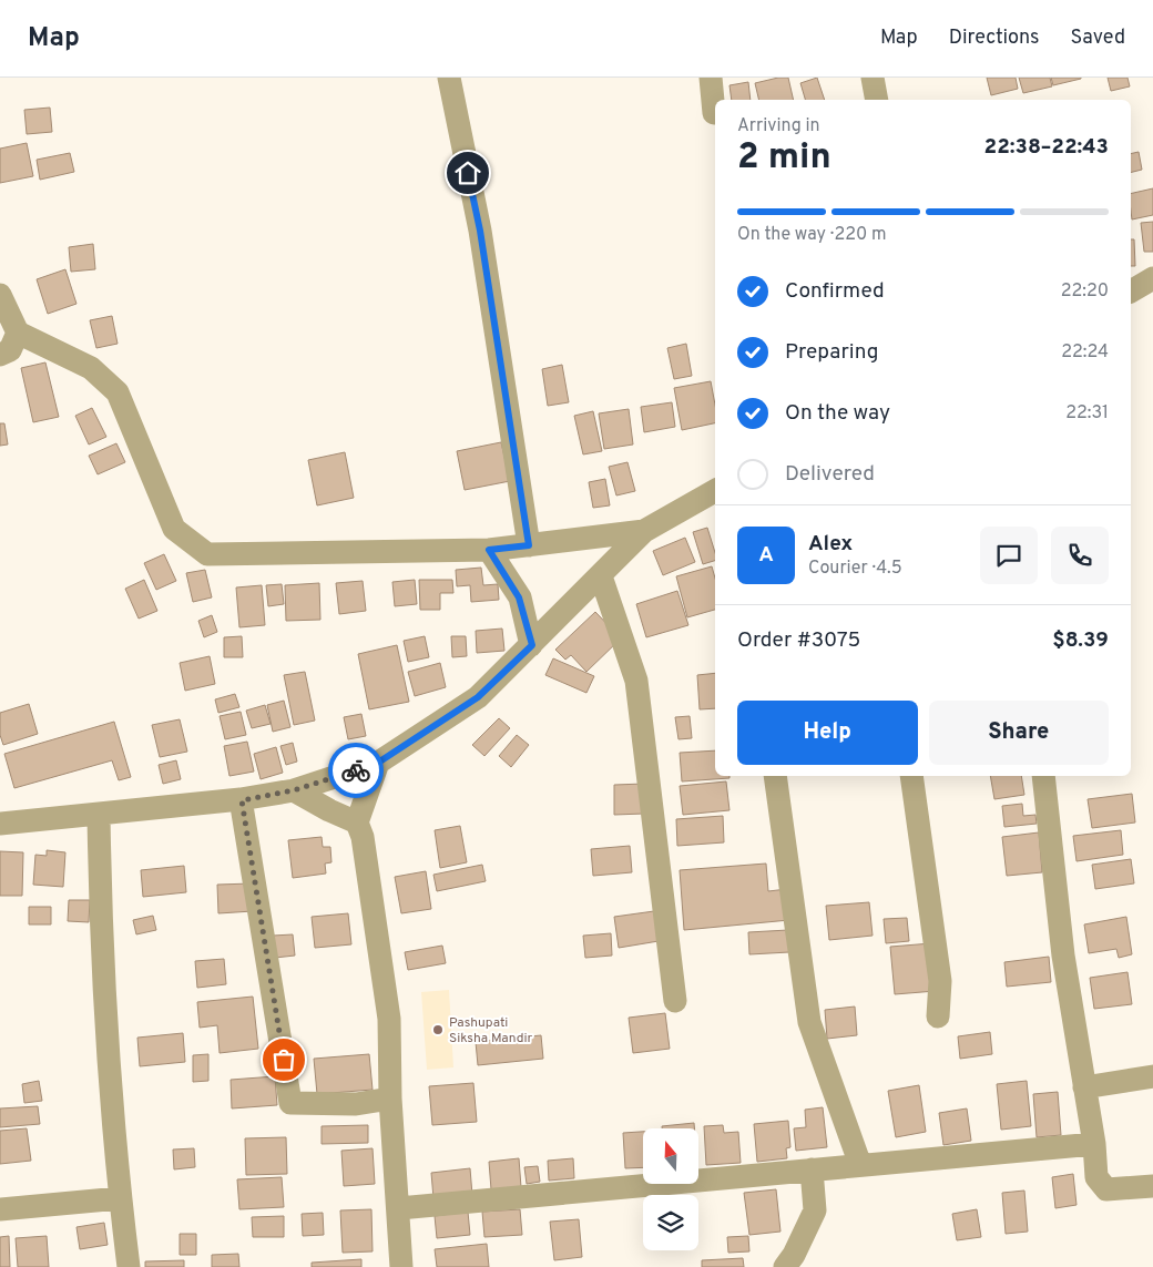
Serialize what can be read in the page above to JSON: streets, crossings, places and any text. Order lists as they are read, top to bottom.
{
  "places": ["Pashupati Siksha Mandir"],
  "north": "top",
  "page": {
    "header": "Map",
    "nav": ["Map", "Directions", "Saved"],
    "heading": ["2 min", "Arriving in", "22:38–22:43"],
    "panel": [
      "Alex",
      "Courier · 4.5",
      "Order #3075",
      "$8.39"
    ],
    "bar": "On the way · 220 m",
    "list": [
      ["Confirmed", "22:20"],
      ["Preparing", "22:24"],
      ["On the way", "22:31"],
      "Delivered"
    ],
    "round": "A",
    "buttons": ["Help", "Share"]
  }
}
